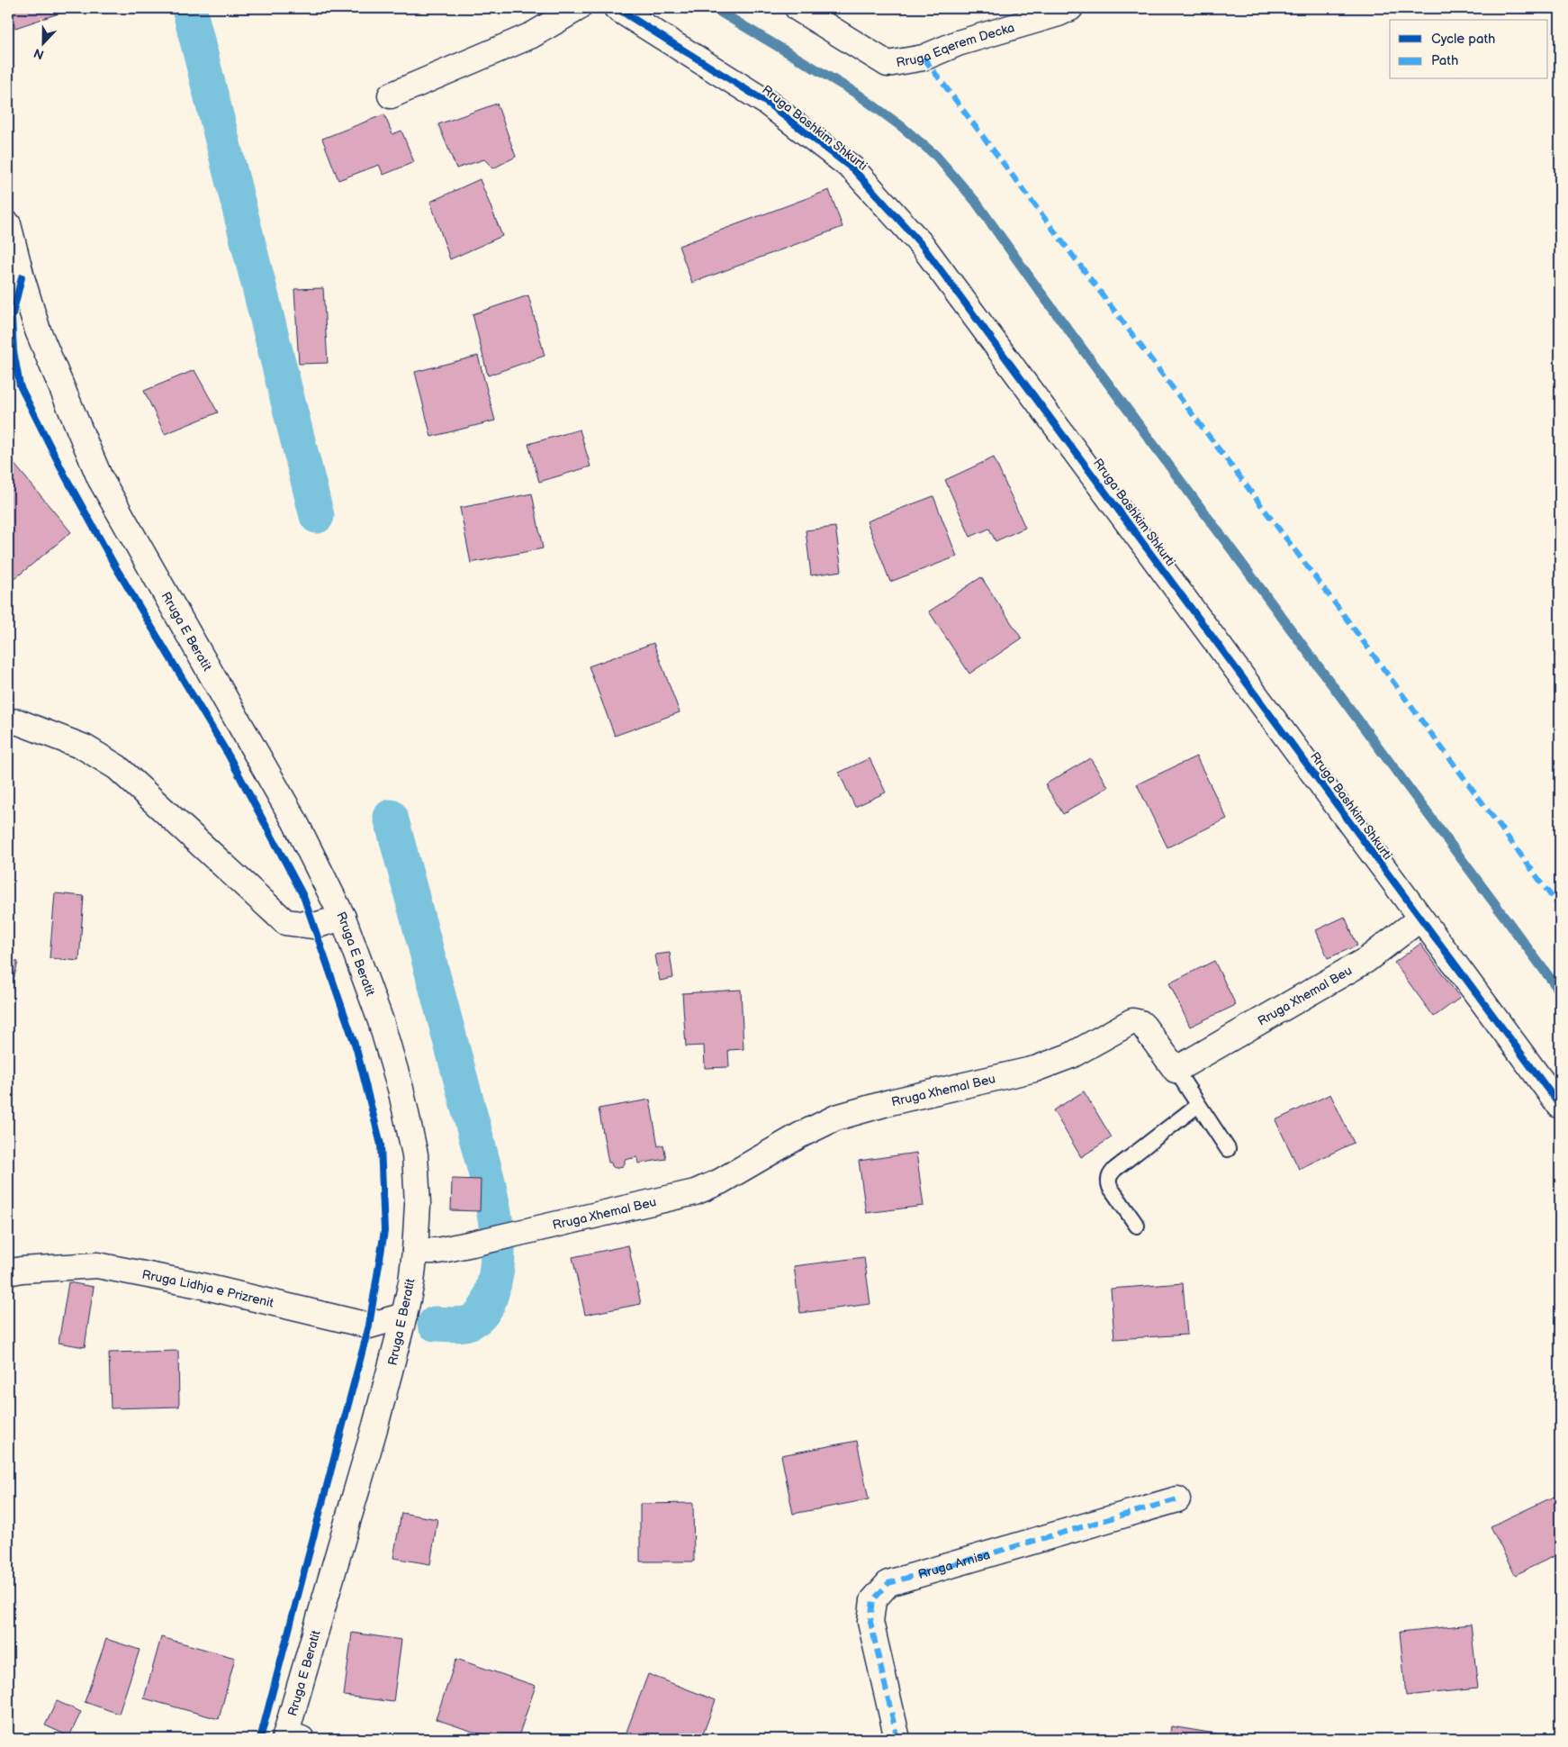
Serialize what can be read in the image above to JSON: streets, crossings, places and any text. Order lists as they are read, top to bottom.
{
  "streets": {
    "street": [
      "Rruga Eqerem Decka",
      "Rruga Bashkim Shkurti",
      "Rruga E Beratit",
      "Rruga Xhemal Beu",
      "Rruga Lidhja e Prizrenit",
      "Rruga Arnisa"
    ]
  },
  "crossings": [
    ["Rruga Bashkim Shkurti", "Rruga Xhemal Beu"],
    ["Rruga E Beratit", "Rruga Xhemal Beu"],
    ["Rruga E Beratit", "Rruga Lidhja e Prizrenit"]
  ],
  "legend": ["Cycle path", "Path"],
  "north": "bottom"
}
